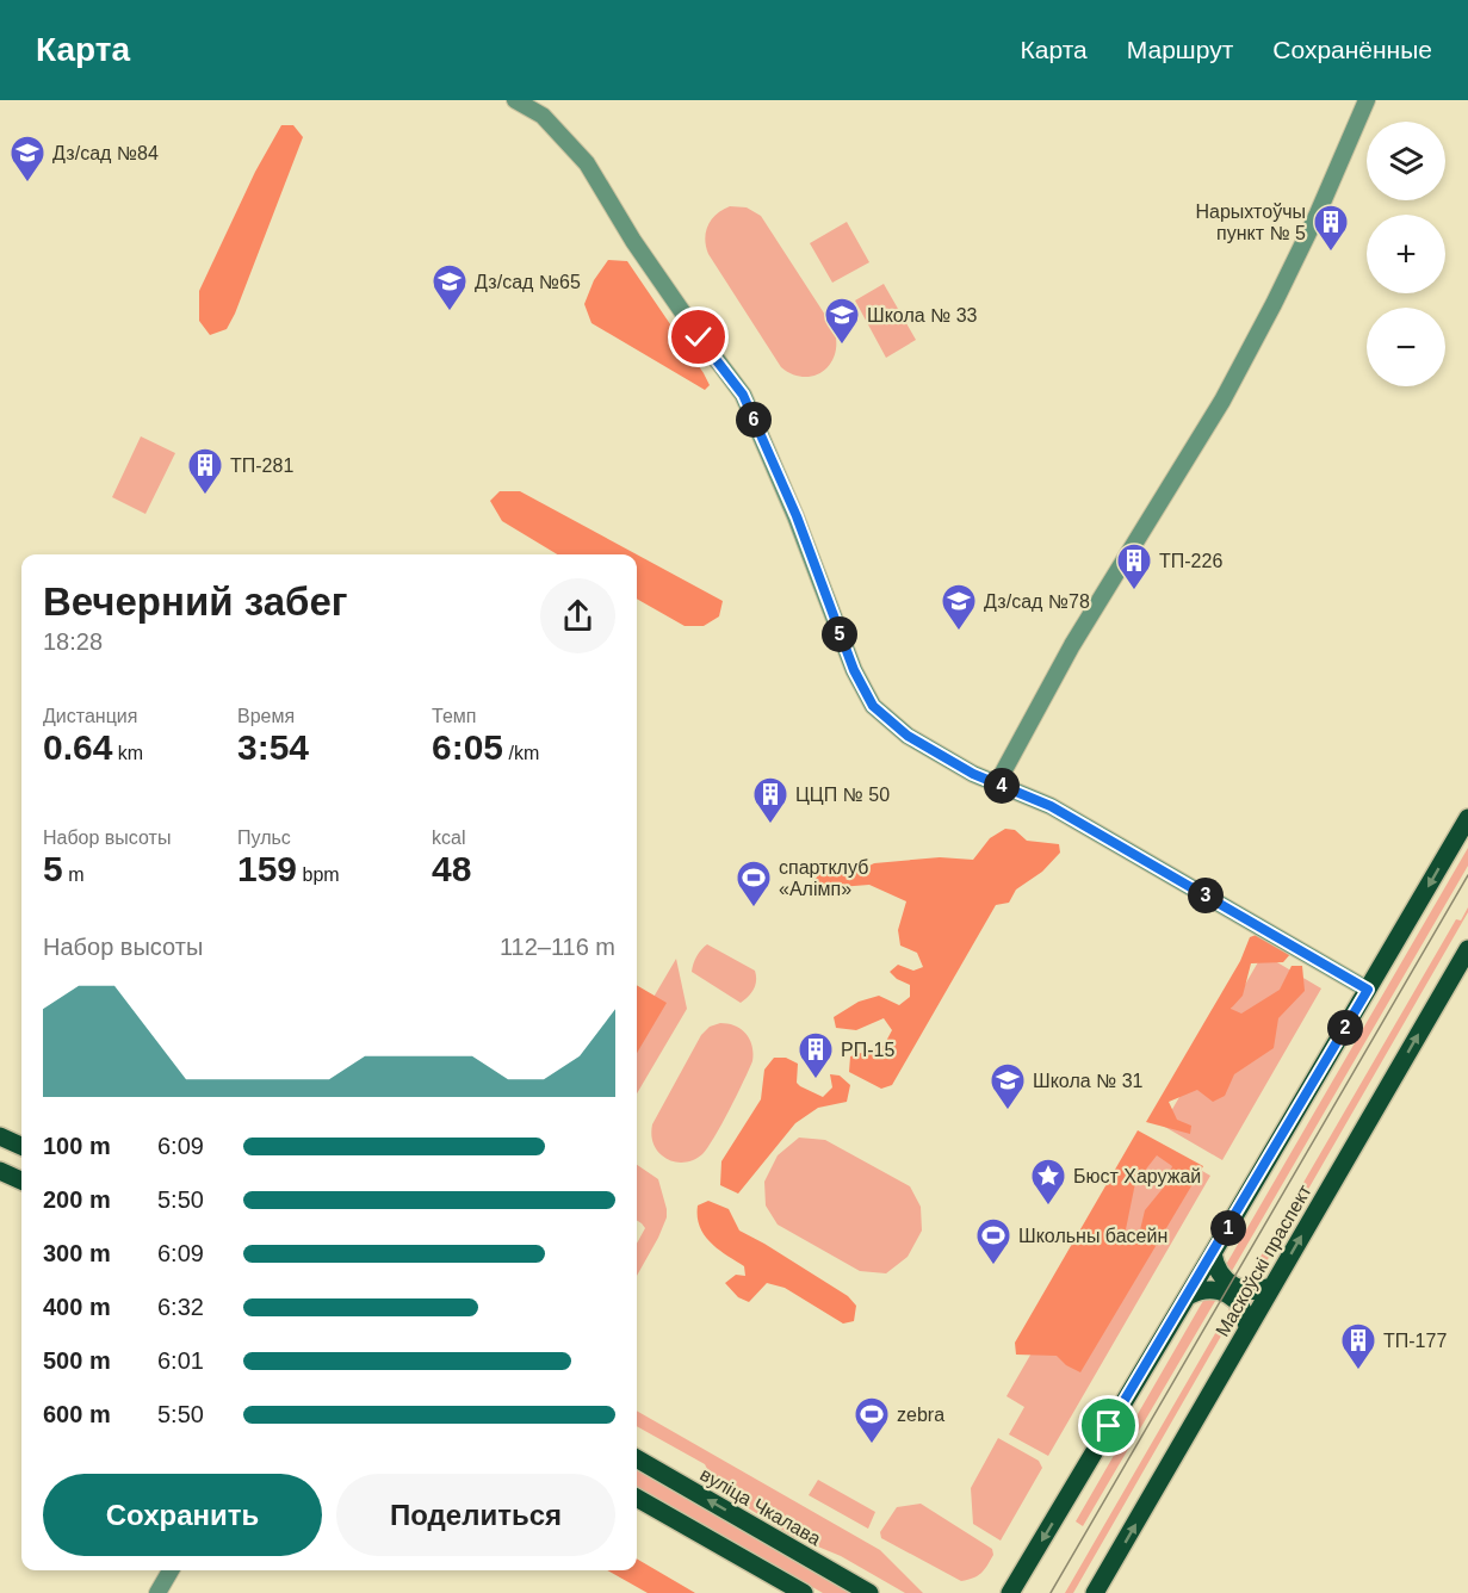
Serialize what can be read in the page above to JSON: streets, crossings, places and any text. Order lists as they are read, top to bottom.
{
  "streets": {
    "main road": ["Маскоўскі праспект", "вуліца Чкалава"]
  },
  "places": {
    "school or university": [
      "Дз/сад №84",
      "Дз/сад №65",
      "Школа № 33",
      "Дз/сад №78",
      "Школа № 31"
    ],
    "building": [
      "Нарыхтоўчы пункт № 5",
      "ТП-281",
      "ТП-226",
      "ЦЦП № 50",
      "РП-15",
      "ТП-177"
    ],
    "sports": ["спартклуб «Алімп»", "Школьны басейн", "zebra"],
    "place": ["Бюст Харужай"]
  },
  "page": {
    "header": "Карта",
    "nav": ["Карта", "Маршрут", "Сохранённые"],
    "map_buttons": ["+", "−"],
    "pins": [
      "6",
      "5",
      "4",
      "3",
      "2",
      "1"
    ],
    "heading": ["Вечерний забег", "18:28"],
    "stats": [
      ["Дистанция", "0.64 km"],
      ["Время", "3:54"],
      ["Темп", "6:05 /km"],
      ["Набор высоты", "5 m"],
      ["Пульс", "159 bpm"],
      ["kcal", "48"]
    ],
    "chart": ["Набор высоты", "112–116 m"],
    "list": [
      {
        "name": "100 m",
        "note": "6:09"
      },
      {
        "name": "200 m",
        "note": "5:50"
      },
      {
        "name": "300 m",
        "note": "6:09"
      },
      {
        "name": "400 m",
        "note": "6:32"
      },
      {
        "name": "500 m",
        "note": "6:01"
      },
      {
        "name": "600 m",
        "note": "5:50"
      }
    ],
    "buttons": ["Сохранить", "Поделиться"]
  }
}
